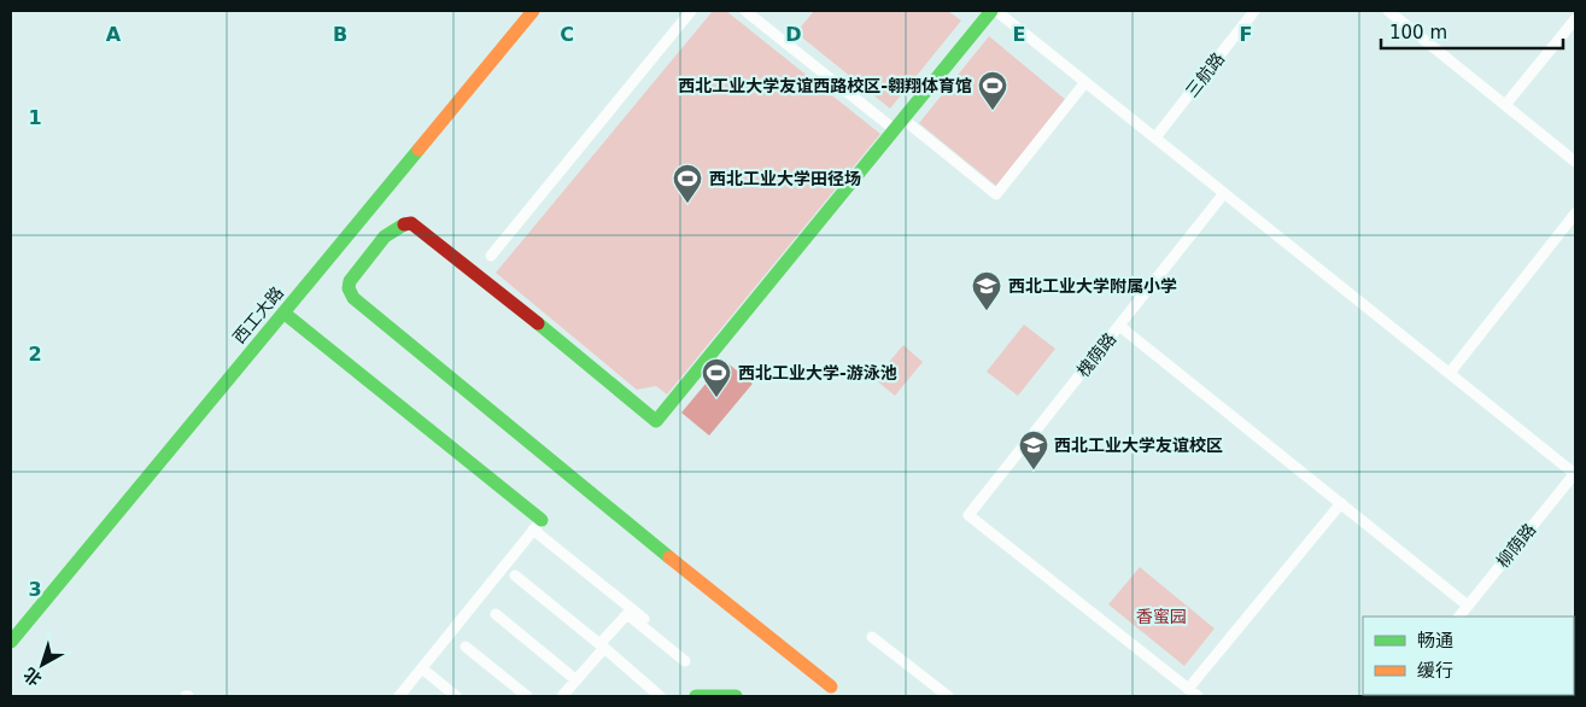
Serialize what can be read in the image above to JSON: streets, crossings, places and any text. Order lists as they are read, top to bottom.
{
  "streets": {
    "street": [
      "三航路",
      "西工大路",
      "槐荫路",
      "柳荫路"
    ]
  },
  "parks": ["香蜜园"],
  "places": {
    "sports": ["西北工业大学友谊西路校区-翱翔体育馆", "西北工业大学田径场", "西北工业大学-游泳池"],
    "school or university": ["西北工业大学附属小学", "西北工业大学友谊校区"]
  },
  "legend": ["畅通", "缓行"],
  "scale_bar": "100 m",
  "north": "bottom left",
  "grid": {
    "columns": [
      "A",
      "B",
      "C",
      "D",
      "E",
      "F"
    ],
    "rows": ["1", "2", "3"]
  }
}
